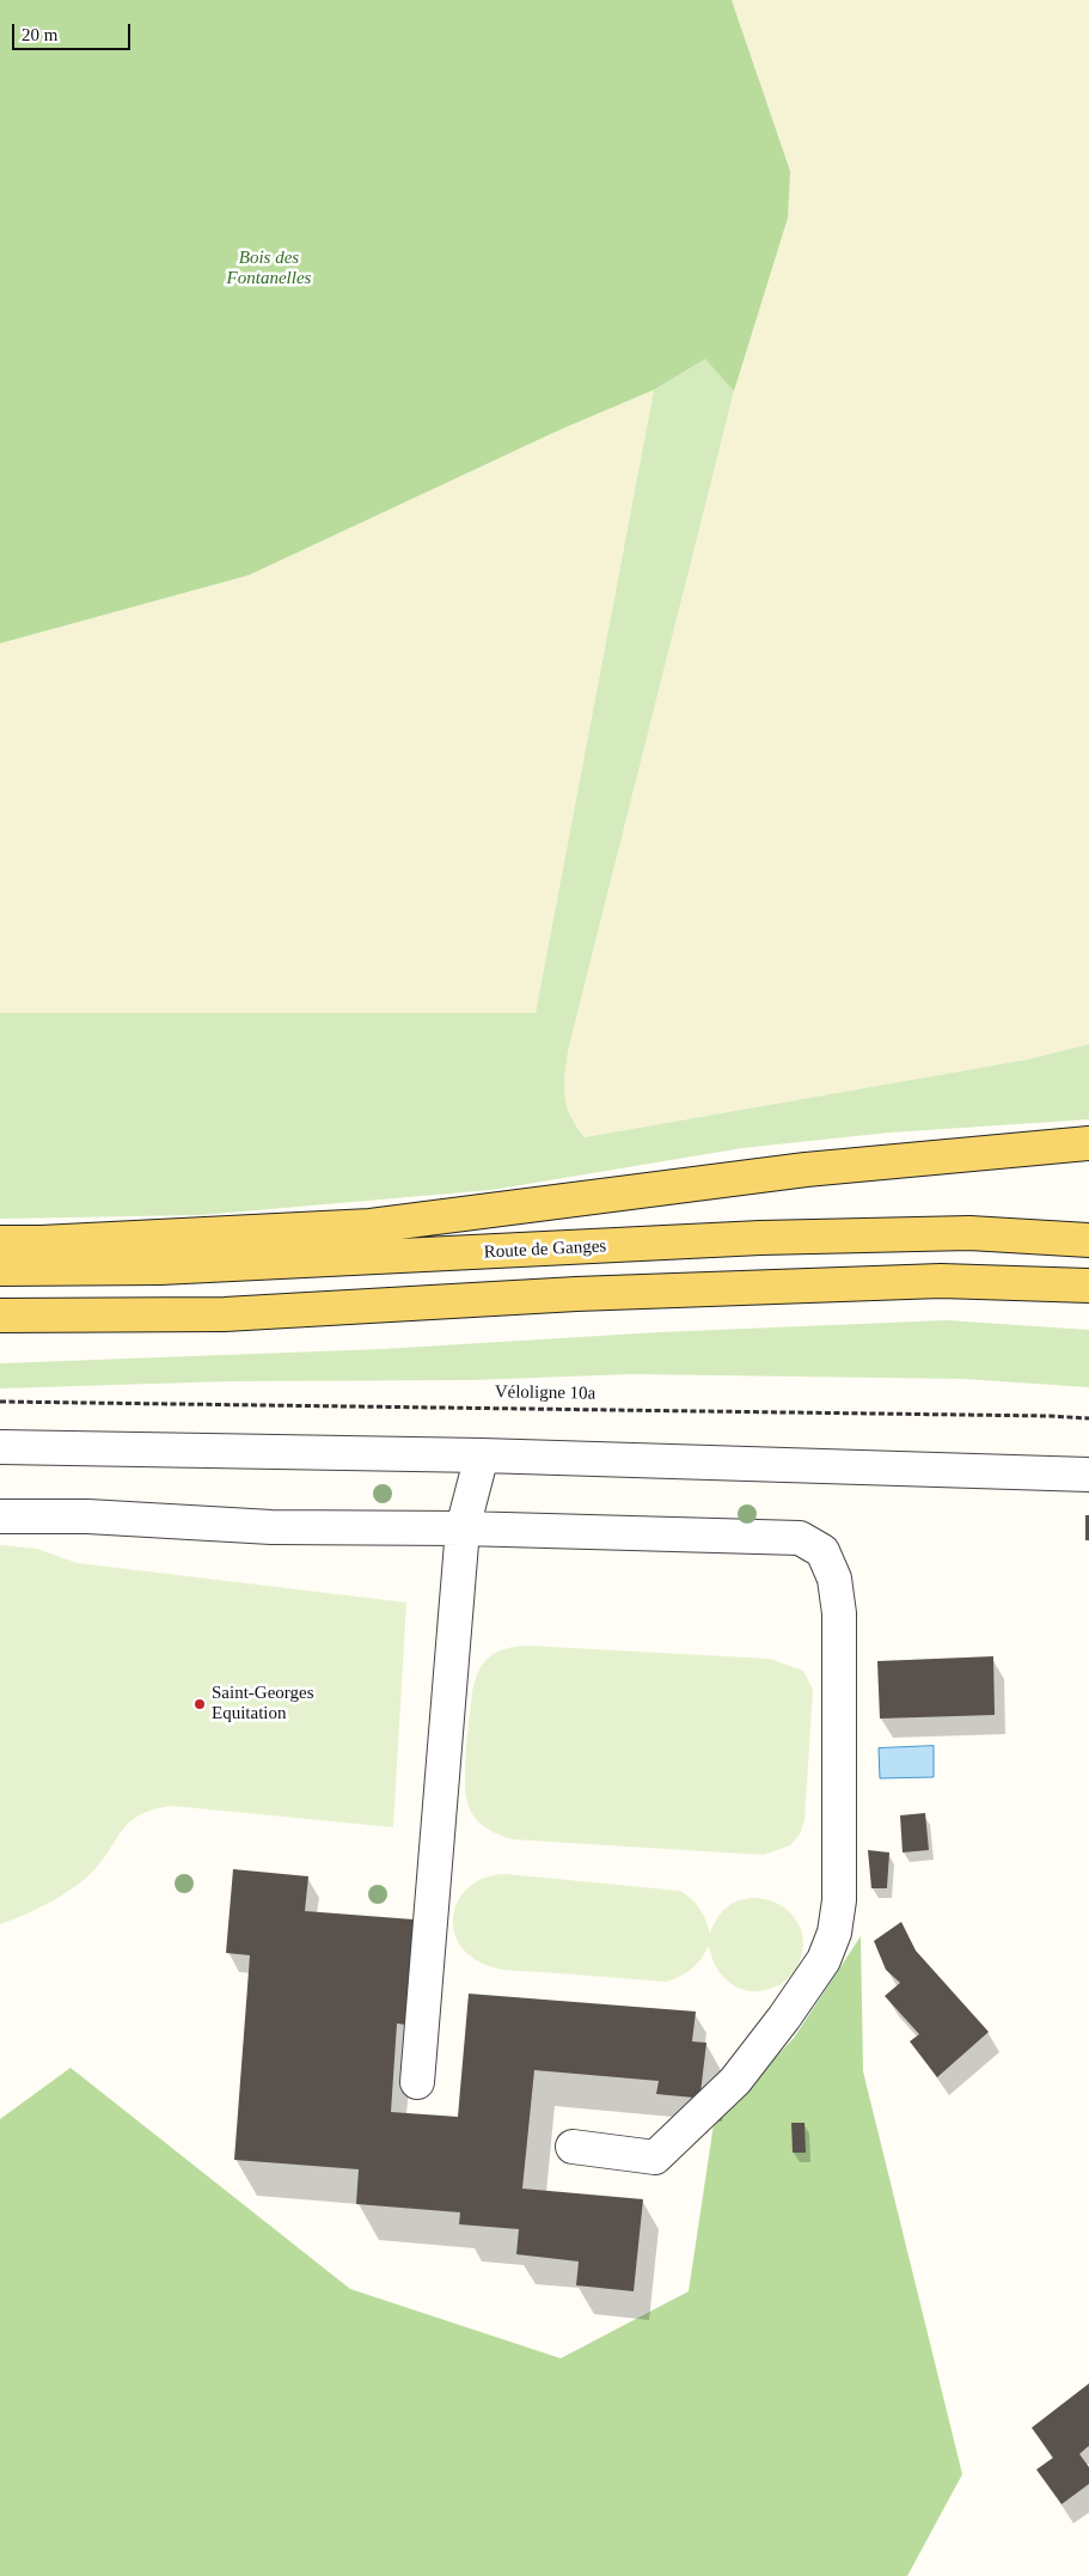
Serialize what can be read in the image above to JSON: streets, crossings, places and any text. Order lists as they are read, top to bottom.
{
  "streets": {
    "main road": ["Route de Ganges"],
    "path": ["Véloligne 10a"]
  },
  "parks": ["Bois des Fontanelles"],
  "places": ["Saint-Georges Equitation"],
  "scale_bar": "20 m"
}
